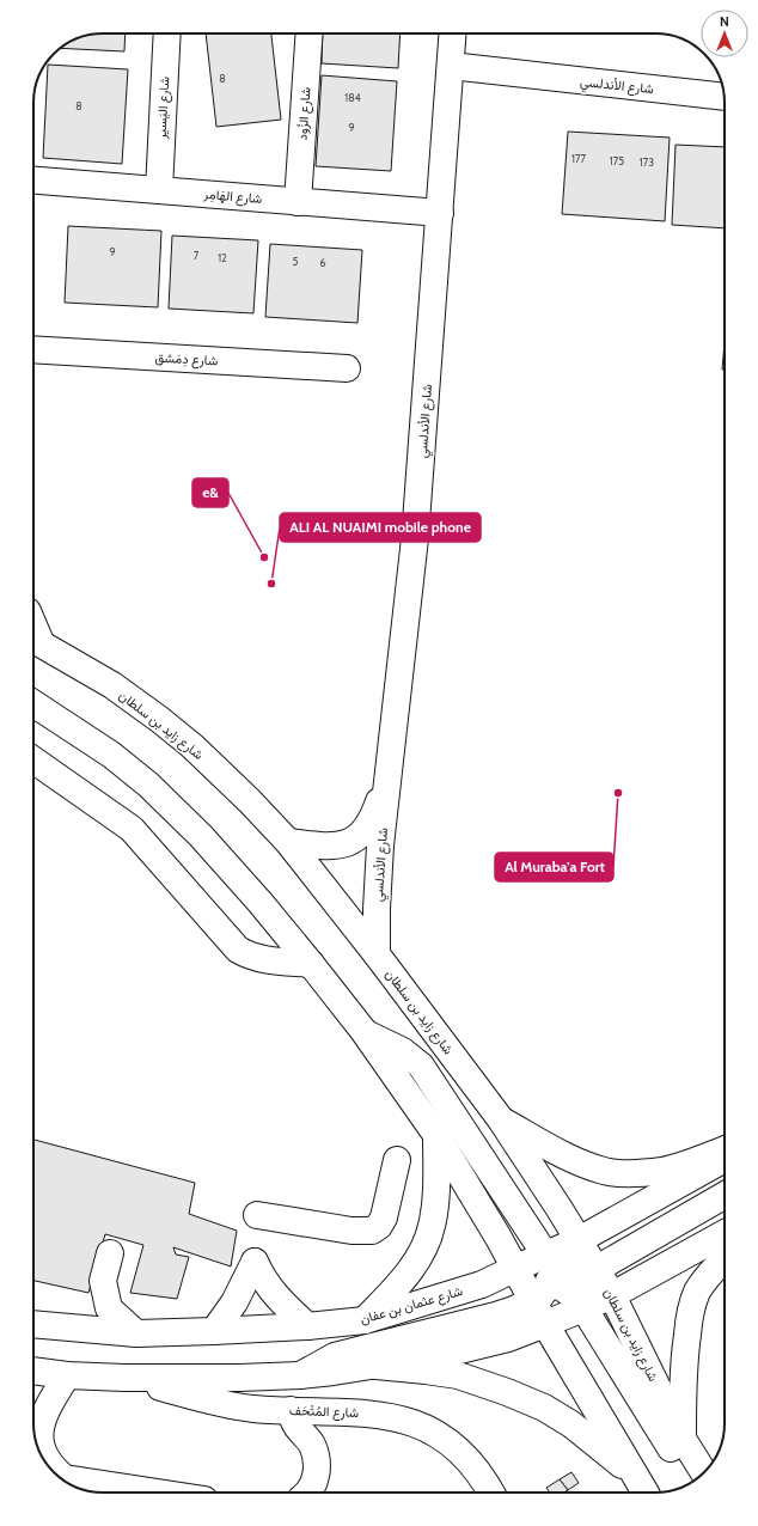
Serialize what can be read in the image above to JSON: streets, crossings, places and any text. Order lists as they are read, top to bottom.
{
  "streets": {
    "main road": [
      "شارع الأندلسي",
      "شارع اليَسير",
      "شارع الزُود",
      "شارع الهَامِر",
      "شارع دِمَشق",
      "شارع زايد بن سلطان",
      "شارع عثمان بن عفان",
      "شارع المُتْحَف"
    ]
  },
  "crossings": [
    ["شارع الأندلسي", "شارع الهَامِر"],
    ["شارع الأندلسي", "شارع زايد بن سلطان"],
    ["شارع اليَسير", "شارع الهَامِر"],
    ["شارع الزُود", "شارع الهَامِر"]
  ],
  "places": ["e&", "ALI AL NUAIMI mobile phone", "Al Muraba'a Fort"],
  "house_numbers": [
    "8",
    "184",
    "8",
    "9",
    "177",
    "175",
    "173",
    "9",
    "7",
    "12",
    "5",
    "6"
  ],
  "north": "top"
}
